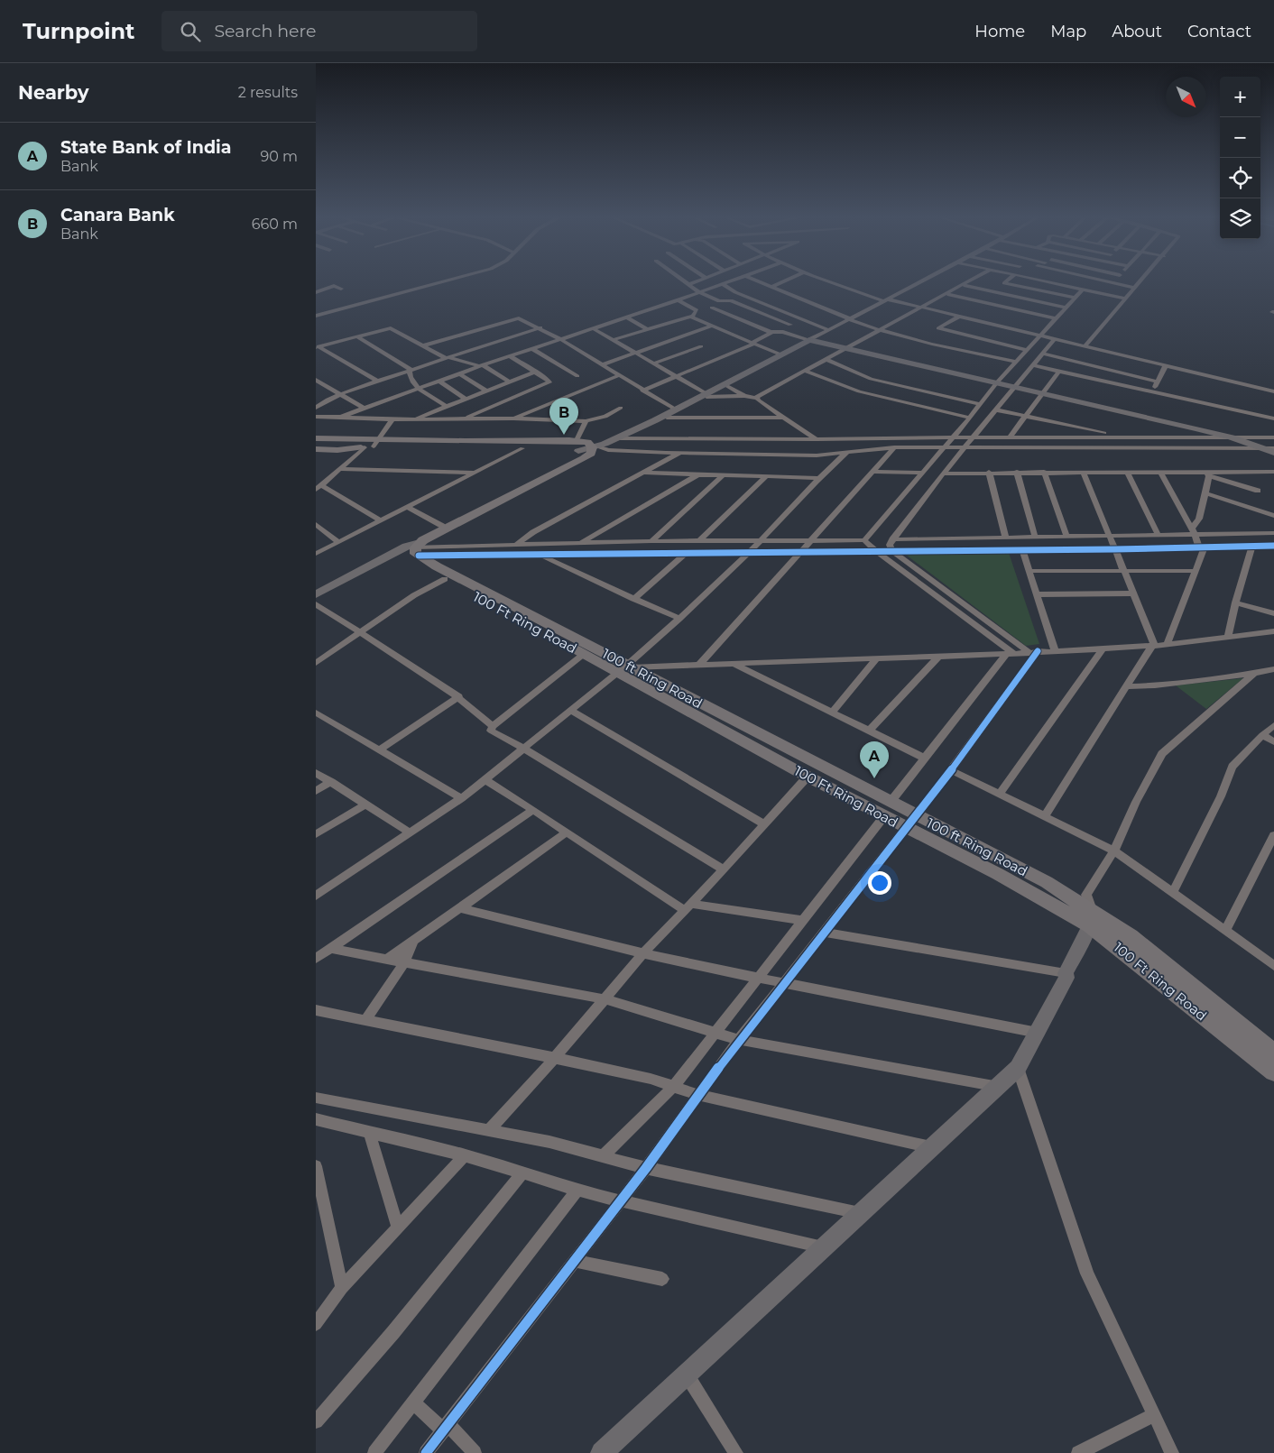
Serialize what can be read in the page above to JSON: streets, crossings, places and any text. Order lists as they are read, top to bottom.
{
  "streets": {
    "main road": ["100 Ft Ring Road", "100 ft Ring Road"]
  },
  "crossings": [
    ["100 Ft Ring Road", "100 ft Ring Road"]
  ],
  "north": "bottom right",
  "page": {
    "header": "Turnpoint",
    "search": "Search here",
    "nav": [
      "Home",
      "Map",
      "About",
      "Contact"
    ],
    "heading": ["Nearby", "2 results"],
    "map_buttons": ["+", "−"],
    "list": [
      {
        "mark": "A",
        "name": "State Bank of India",
        "note": "Bank",
        "value": "90 m"
      },
      {
        "mark": "B",
        "name": "Canara Bank",
        "note": "Bank",
        "value": "660 m"
      }
    ],
    "pins": ["B", "A"]
  }
}
